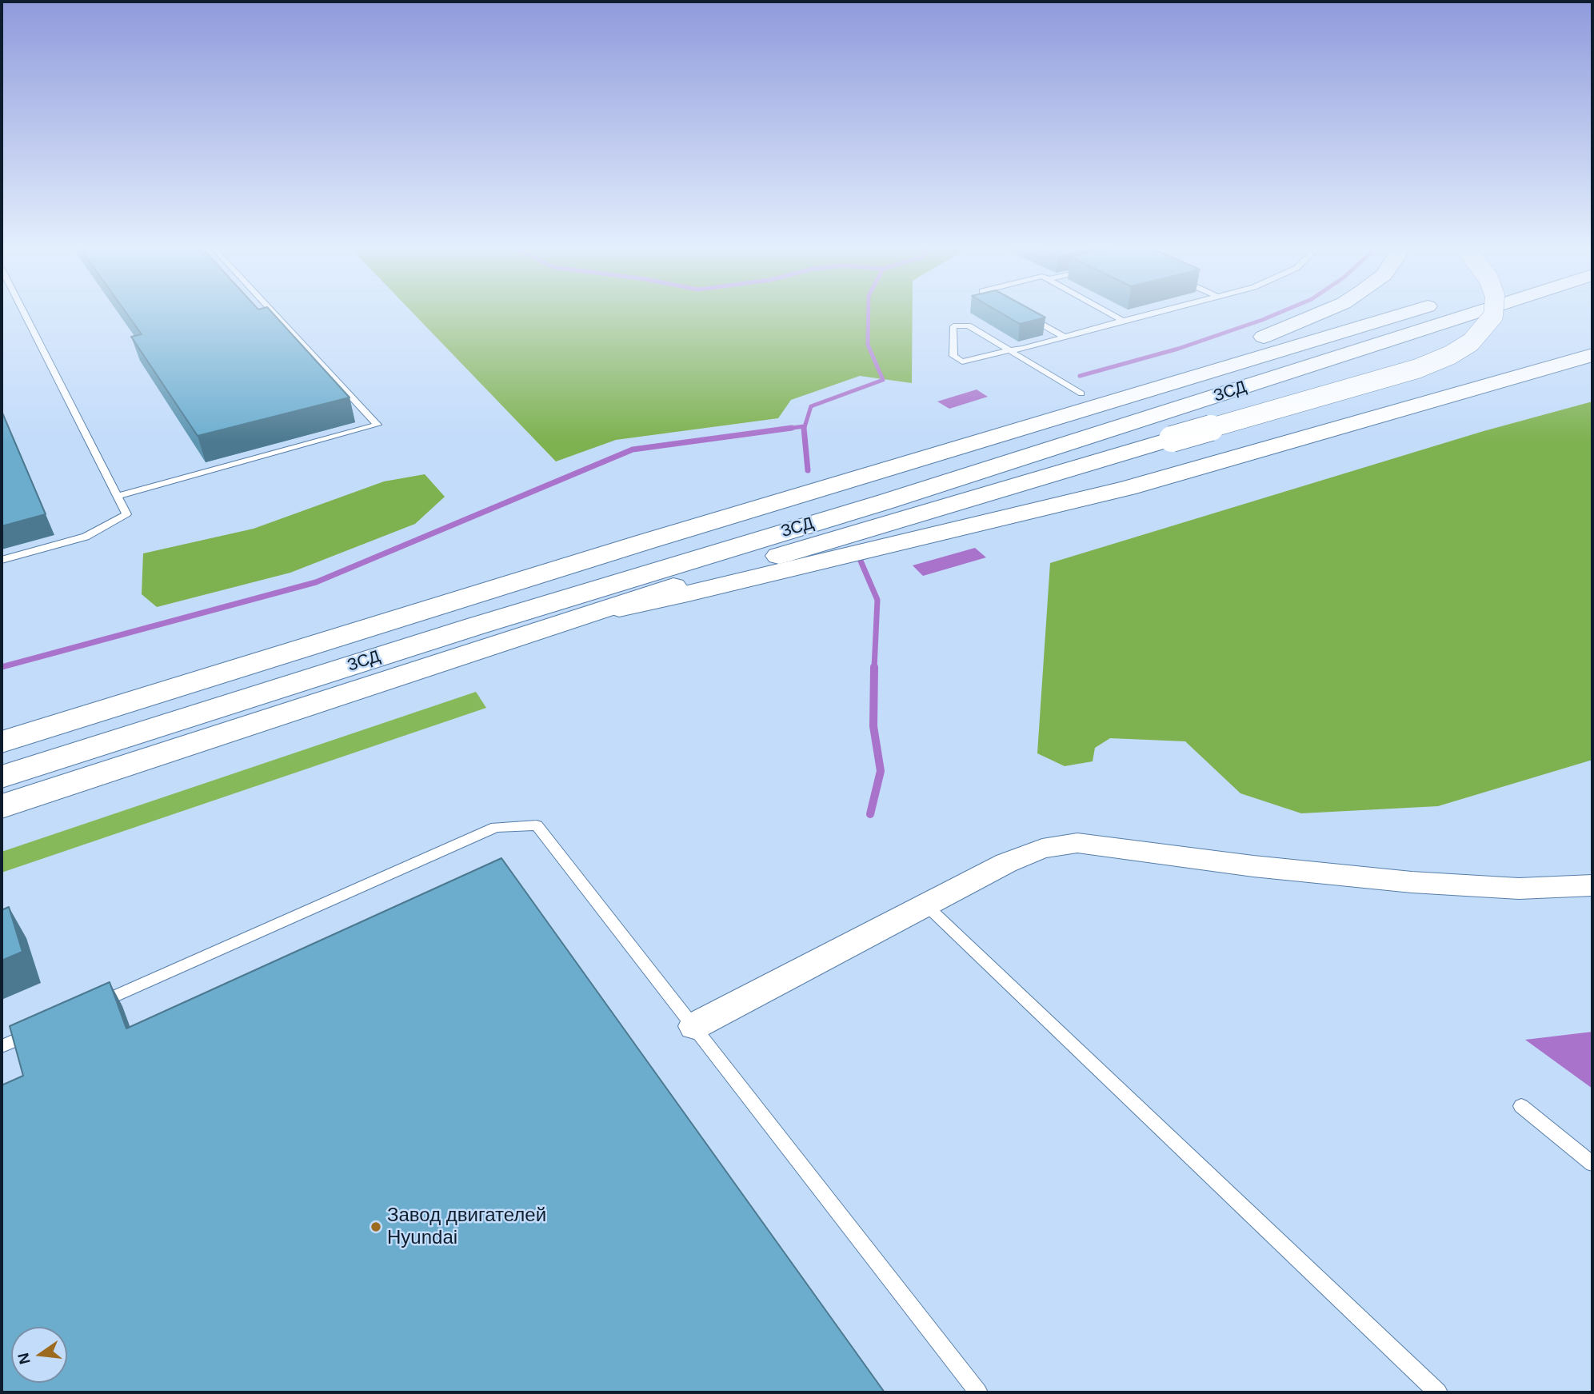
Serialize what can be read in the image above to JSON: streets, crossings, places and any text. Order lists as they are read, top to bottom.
{
  "streets": {
    "main road": ["ЗСД"]
  },
  "places": ["Завод двигателей Hyundai"],
  "north": "left"
}
